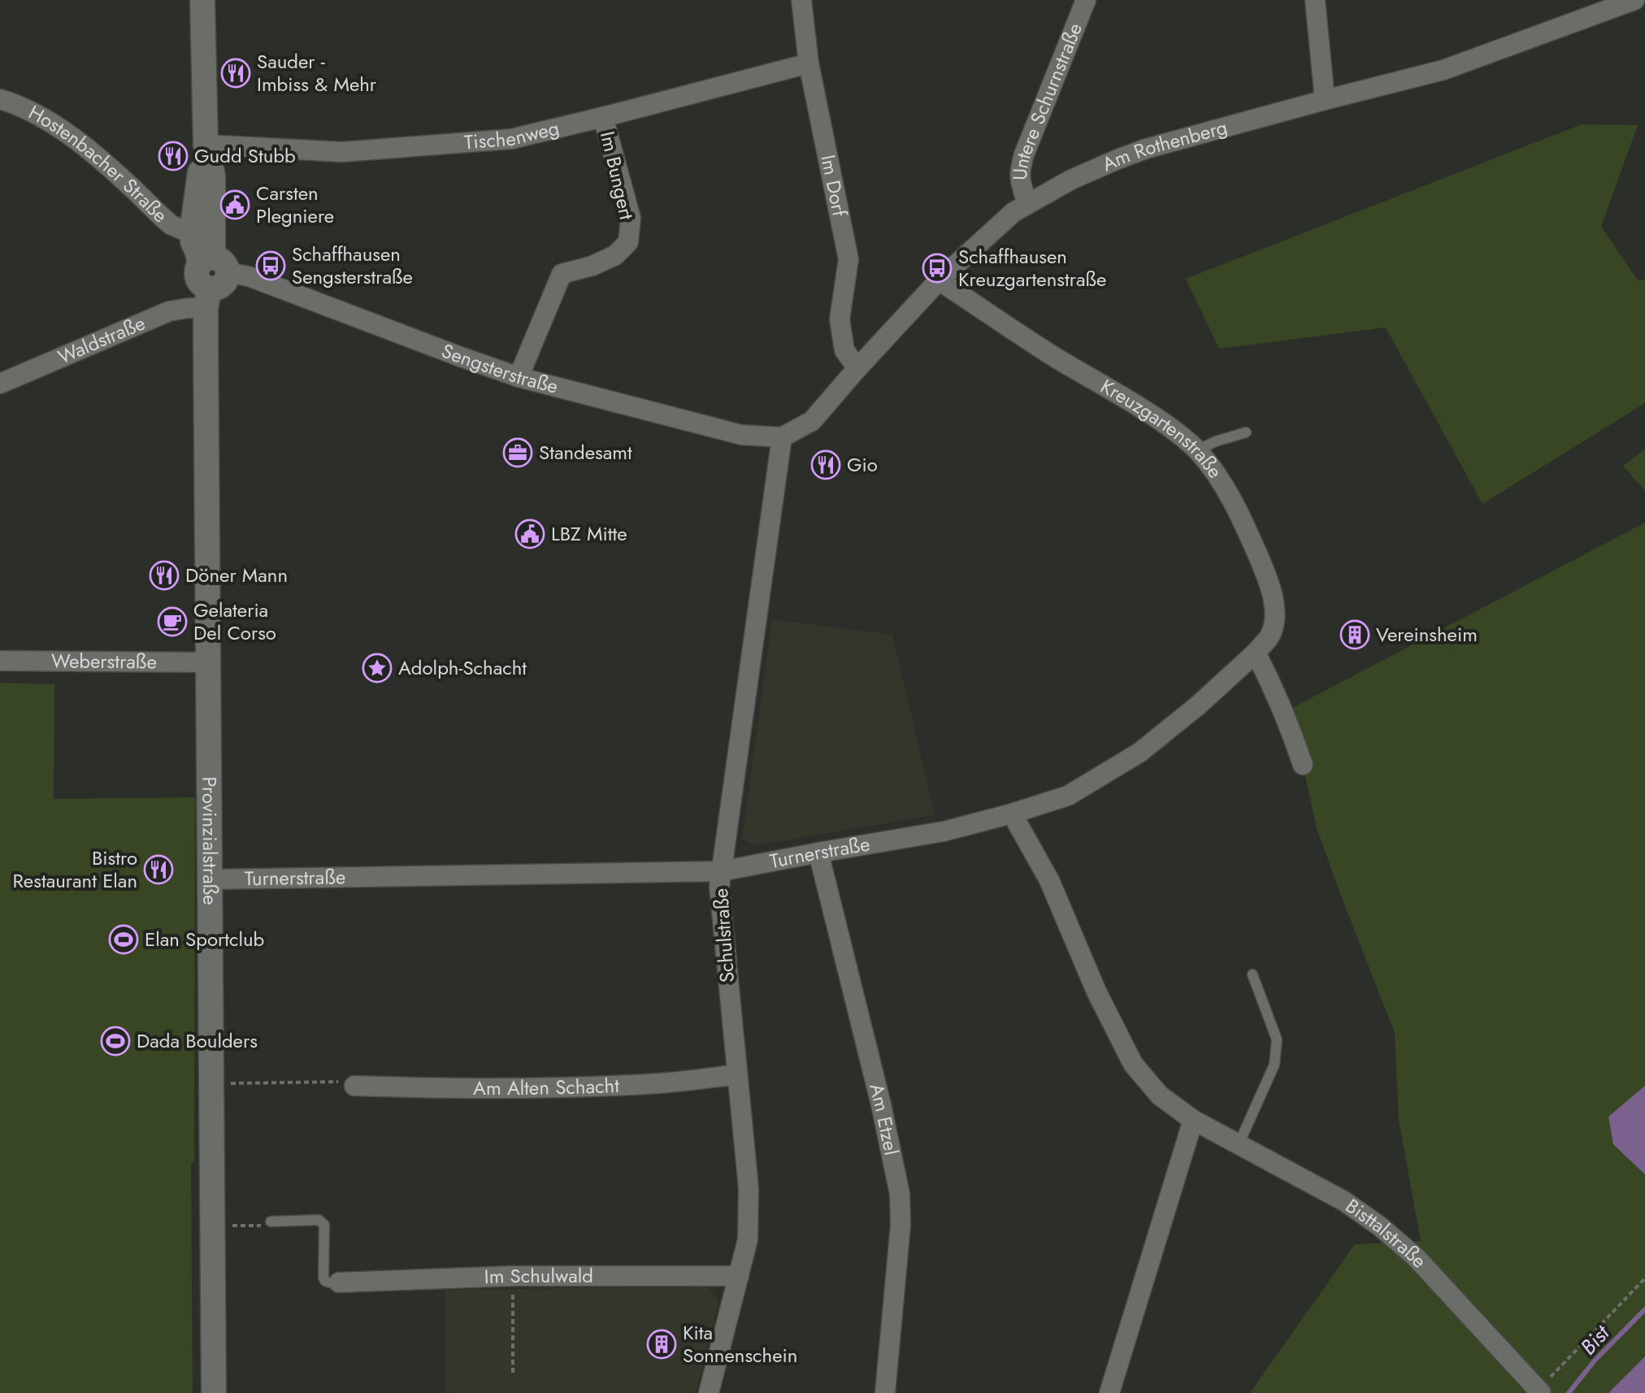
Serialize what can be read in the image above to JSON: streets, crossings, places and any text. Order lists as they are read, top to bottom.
{
  "streets": {
    "street": [
      "Untere Schurnstraße",
      "Tischenweg",
      "Am Rothenberg",
      "Hostenbacher Straße",
      "Im Bungert",
      "Im Dorf",
      "Waldstraße",
      "Sengsterstraße",
      "Kreuzgartenstraße",
      "Weberstraße",
      "Provinzialstraße",
      "Turnerstraße",
      "Schulstraße",
      "Am Alten Schacht",
      "Am Etzel",
      "Bisttalstraße",
      "Im Schulwald"
    ]
  },
  "crossings": [
    ["Untere Schurnstraße", "Am Rothenberg"],
    ["Tischenweg", "Im Bungert"],
    ["Tischenweg", "Im Dorf"],
    ["Tischenweg", "Provinzialstraße"],
    ["Am Rothenberg", "Im Dorf"],
    ["Am Rothenberg", "Sengsterstraße"],
    ["Am Rothenberg", "Kreuzgartenstraße"],
    ["Am Rothenberg", "Schulstraße"],
    ["Hostenbacher Straße", "Provinzialstraße"],
    ["Im Bungert", "Sengsterstraße"],
    ["Waldstraße", "Sengsterstraße"],
    ["Waldstraße", "Provinzialstraße"],
    ["Sengsterstraße", "Provinzialstraße"],
    ["Sengsterstraße", "Schulstraße"],
    ["Kreuzgartenstraße", "Turnerstraße"],
    ["Weberstraße", "Provinzialstraße"],
    ["Provinzialstraße", "Turnerstraße"],
    ["Turnerstraße", "Schulstraße"],
    ["Turnerstraße", "Am Etzel"],
    ["Turnerstraße", "Bisttalstraße"],
    ["Schulstraße", "Am Alten Schacht"],
    ["Schulstraße", "Im Schulwald"]
  ],
  "water": ["Bist"],
  "places": {
    "restaurant": [
      "Sauder - Imbiss & Mehr",
      "Gudd Stubb",
      "Gio",
      "Döner Mann",
      "Bistro Restaurant Elan"
    ],
    "public building": ["Carsten Plegniere", "LBZ Mitte"],
    "bus stop": ["Schaffhausen Sengsterstraße", "Schaffhausen Kreuzgartenstraße"],
    "office": ["Standesamt"],
    "cafe": ["Gelateria Del Corso"],
    "building": ["Vereinsheim", "Kita Sonnenschein"],
    "place": ["Adolph-Schacht"],
    "sports": ["Elan Sportclub", "Dada Boulders"]
  }
}
